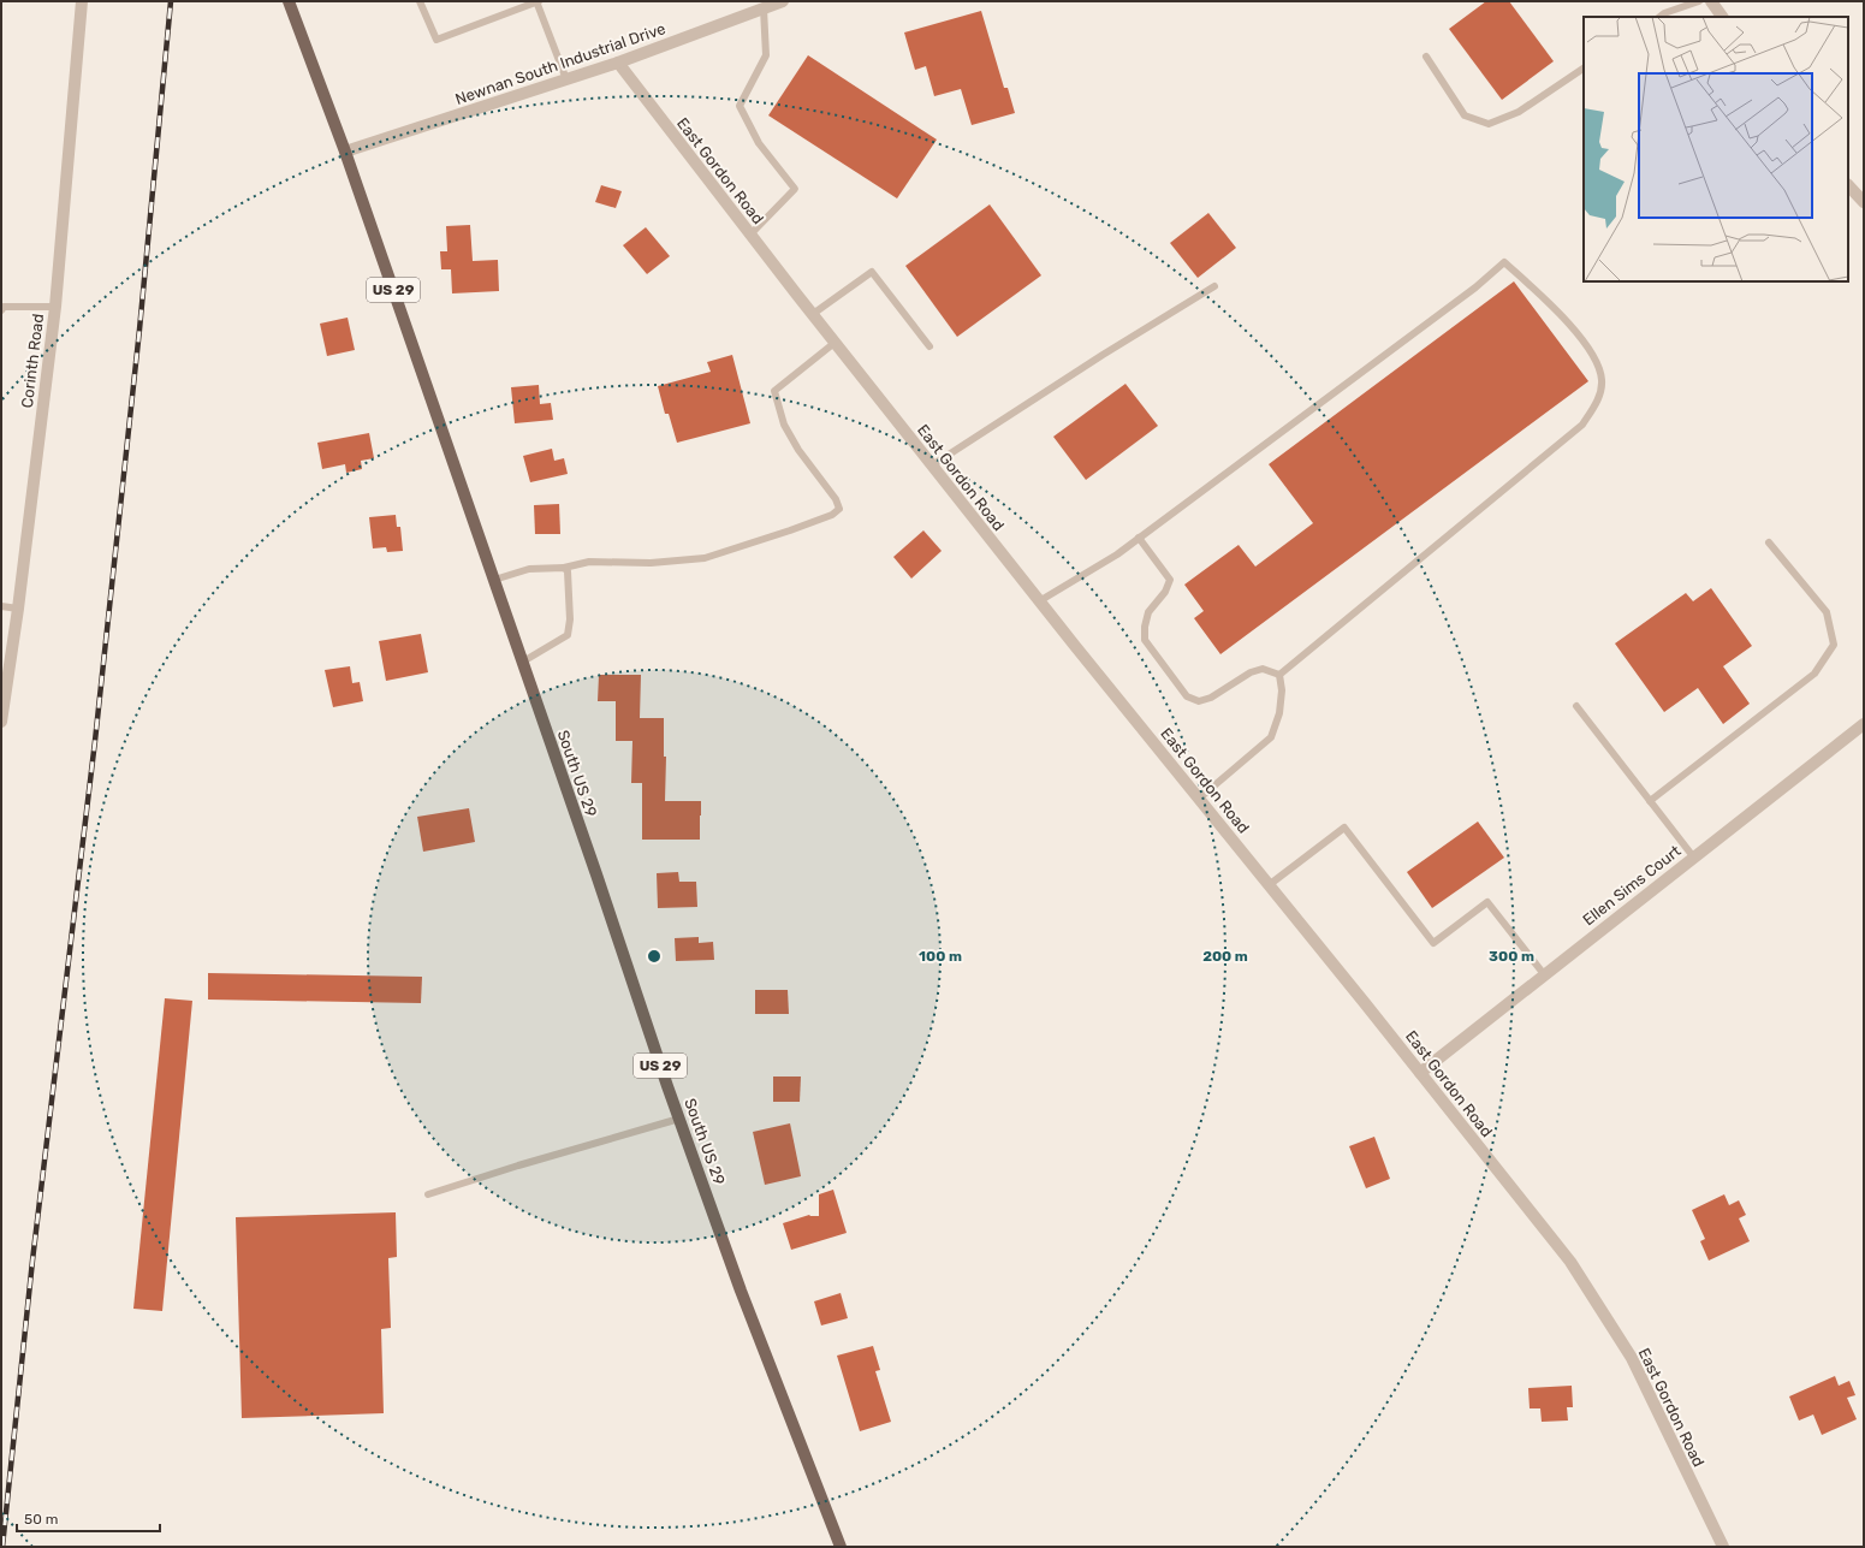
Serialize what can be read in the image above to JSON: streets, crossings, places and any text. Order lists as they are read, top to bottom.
{
  "streets": {
    "main road": ["US 29", "South US 29"],
    "street": [
      "Newnan South Industrial Drive",
      "East Gordon Road",
      "Corinth Road",
      "Ellen Sims Court"
    ]
  },
  "crossings": [
    ["Newnan South Industrial Drive", "East Gordon Road"],
    ["Newnan South Industrial Drive", "US 29"],
    ["East Gordon Road", "Ellen Sims Court"],
    ["US 29", "South US 29"]
  ],
  "scale_bar": "50 m",
  "rings": ["100 m", "200 m", "300 m"]
}
